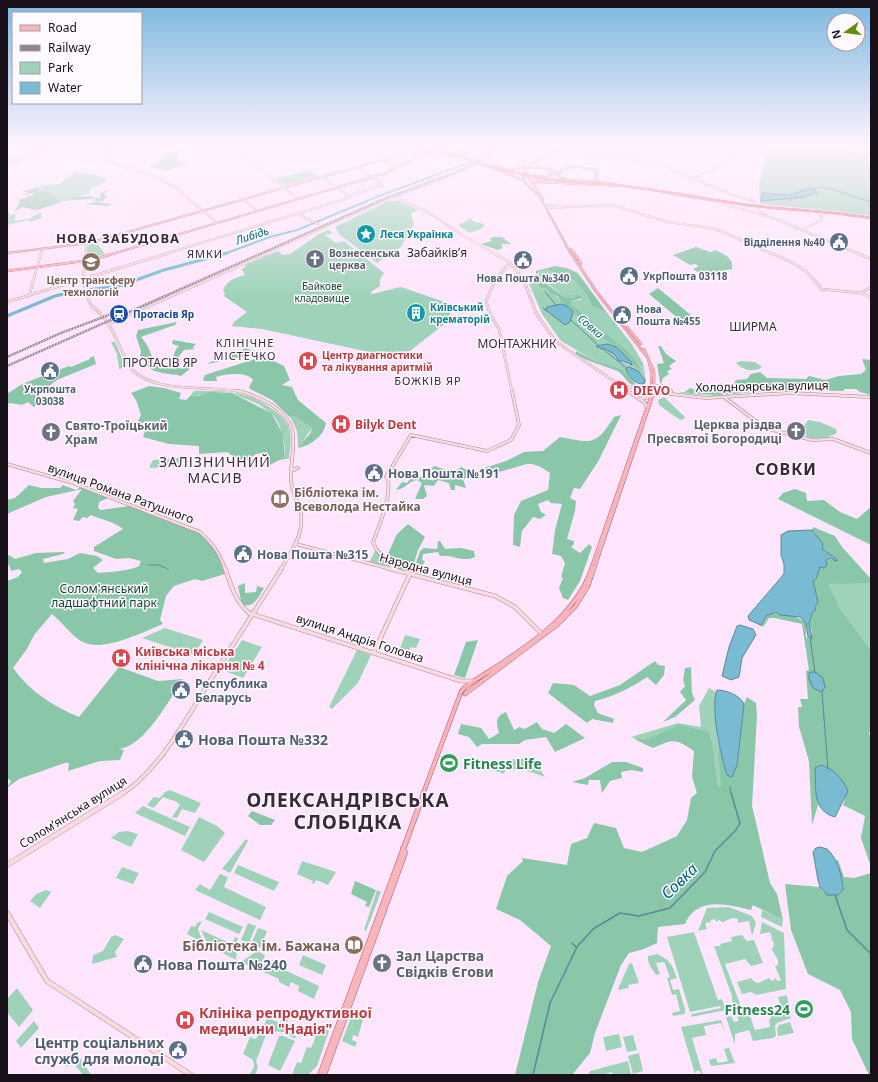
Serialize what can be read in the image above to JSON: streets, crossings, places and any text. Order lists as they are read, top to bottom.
{
  "streets": {
    "main road": [
      "Холодноярська вулиця",
      "вулиця Романа Ратушного",
      "Народна вулиця",
      "вулиця Андрія Головка",
      "Соломʼянська вулиця"
    ]
  },
  "crossings": [
    ["вулиця Романа Ратушного", "вулиця Андрія Головка"],
    ["вулиця Романа Ратушного", "Соломʼянська вулиця"],
    ["Народна вулиця", "Соломʼянська вулиця"],
    ["вулиця Андрія Головка", "Соломʼянська вулиця"]
  ],
  "districts": [
    "НОВА ЗАБУДОВА",
    "Забайківʼя",
    "ЯМКИ",
    "ШИРМА",
    "КЛІНІЧНЕ МІСТЕЧКО",
    "МОНТАЖНИК",
    "ПРОТАСІВ ЯР",
    "БОЖКІВ ЯР",
    "ЗАЛІЗНИЧНИЙ МАСИВ",
    "СОВКИ",
    "ОЛЕКСАНДРІВСЬКА СЛОБІДКА"
  ],
  "water": ["Либідь", "Совка"],
  "parks": ["Байкове кладовище", "Солом'янський ладшафтний парк"],
  "places": {
    "place": ["Леся Українка"],
    "public building": [
      "Відділення №40",
      "Нова Пошта №340",
      "УкрПошта 03118",
      "Нова Пошта №455",
      "Укрпошта 03038",
      "Нова Пошта №191",
      "Нова Пошта №315",
      "Республика Беларусь",
      "Нова Пошта №332",
      "Нова Пошта №240",
      "Центр соціальних служб для молоді"
    ],
    "church": [
      "Вознесенська церква",
      "Церква різдва Пресвятої Богородиці",
      "Свято-Троїцький Храм",
      "Зал Царства Свідків Єгови"
    ],
    "school or university": ["Центр трансферу технологій"],
    "building": ["Київський крематорій"],
    "station": ["Протасів Яр"],
    "hospital": [
      "Центр диагностики та лікування аритмій",
      "DIEVO",
      "Bilyk Dent",
      "Київська міська клінічна лікарня № 4",
      "Клініка репродуктивної медицини \"Надія\""
    ],
    "library": ["Бібліотека ім. Всеволода Нестайка", "Бібліотека ім. Бажана"],
    "sports": ["Fitness Life", "Fitness24"]
  },
  "legend": [
    "Road",
    "Railway",
    "Park",
    "Water"
  ],
  "north": "left"
}
